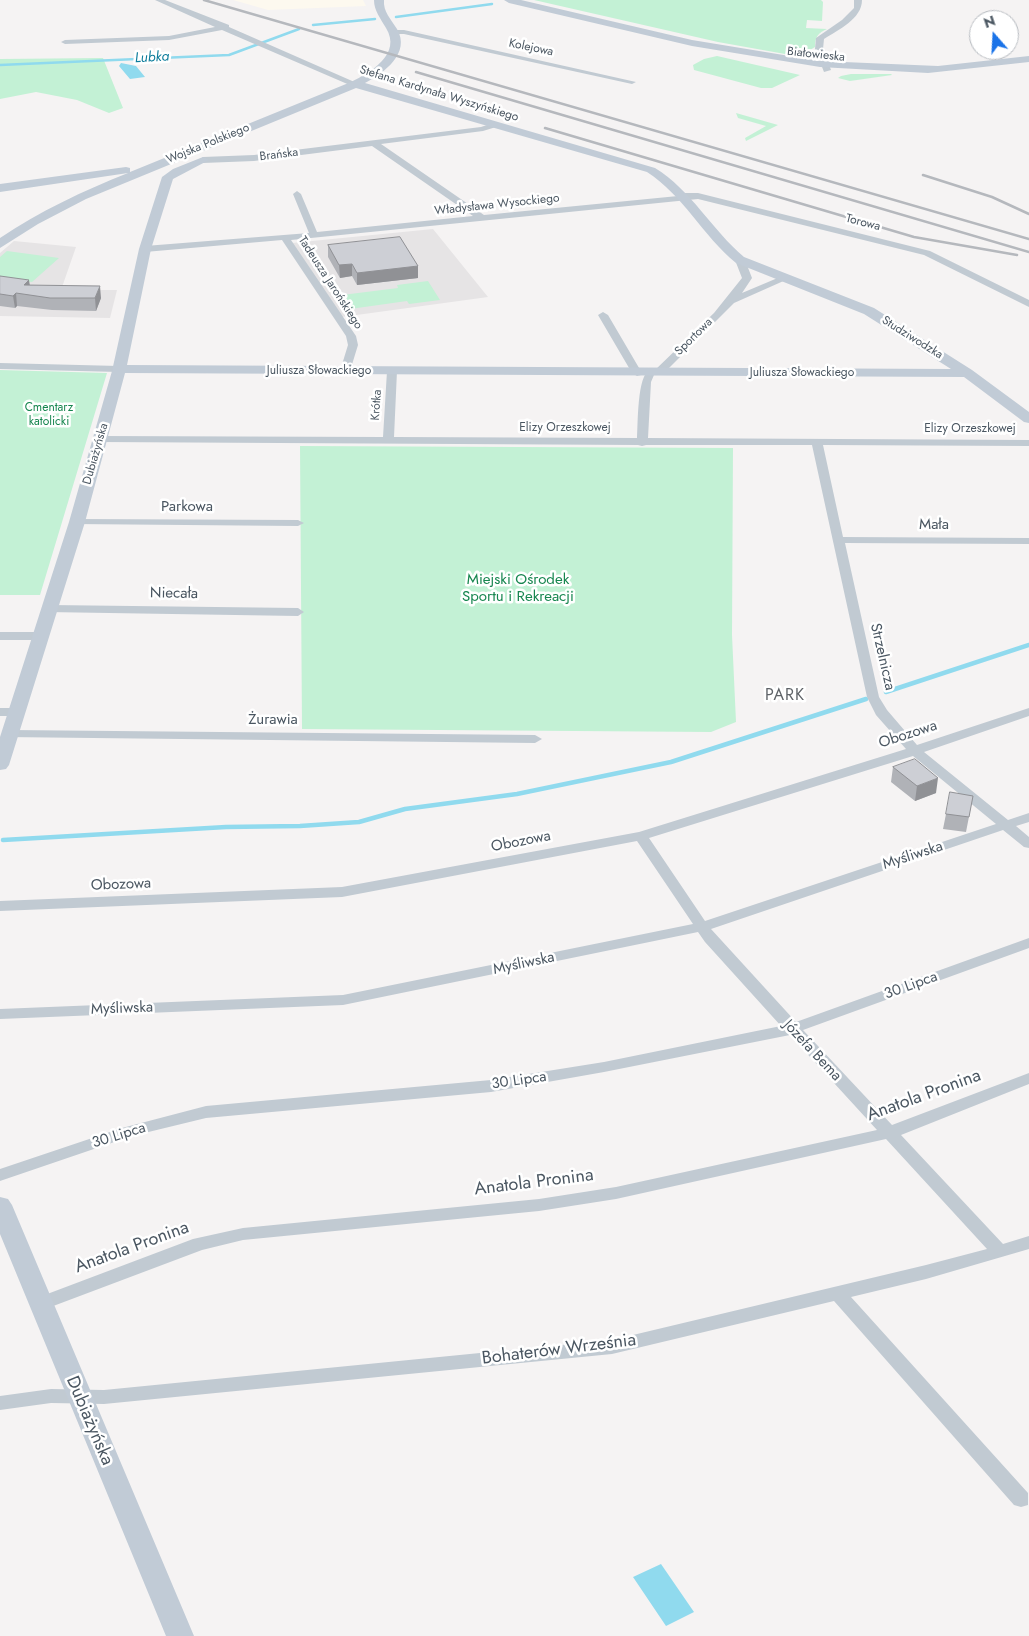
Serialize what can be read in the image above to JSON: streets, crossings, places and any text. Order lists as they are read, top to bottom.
{
  "streets": {
    "street": [
      "Kolejowa",
      "Białowieska",
      "Stefana Kardynała Wyszyńskiego",
      "Wojska Polskiego",
      "Brańska",
      "Władysława Wysockiego",
      "Torowa",
      "Tadeusza Jarońskiego",
      "Sportowa",
      "Studziwodzka",
      "Juliusza Słowackiego",
      "Krótka",
      "Elizy Orzeszkowej",
      "Dubiażyńska",
      "Parkowa",
      "Mała",
      "Niecała",
      "Strzelnicza",
      "Żurawia",
      "Obozowa",
      "Myśliwska",
      "30 Lipca",
      "Józefa Bema",
      "Anatola Pronina",
      "Bohaterów Września"
    ]
  },
  "crossings": [
    ["Kolejowa", "Wojska Polskiego"],
    ["Stefana Kardynała Wyszyńskiego", "Wojska Polskiego"],
    ["Stefana Kardynała Wyszyńskiego", "Brańska"],
    ["Stefana Kardynała Wyszyńskiego", "Władysława Wysockiego"],
    ["Stefana Kardynała Wyszyńskiego", "Torowa"],
    ["Wojska Polskiego", "Brańska"],
    ["Brańska", "Dubiażyńska"],
    ["Władysława Wysockiego", "Torowa"],
    ["Władysława Wysockiego", "Tadeusza Jarońskiego"],
    ["Władysława Wysockiego", "Dubiażyńska"],
    ["Tadeusza Jarońskiego", "Juliusza Słowackiego"],
    ["Sportowa", "Studziwodzka"],
    ["Sportowa", "Juliusza Słowackiego"],
    ["Studziwodzka", "Juliusza Słowackiego"],
    ["Juliusza Słowackiego", "Krótka"],
    ["Juliusza Słowackiego", "Dubiażyńska"],
    ["Krótka", "Elizy Orzeszkowej"],
    ["Elizy Orzeszkowej", "Dubiażyńska"],
    ["Elizy Orzeszkowej", "Strzelnicza"],
    ["Dubiażyńska", "Parkowa"],
    ["Dubiażyńska", "Niecała"],
    ["Dubiażyńska", "Żurawia"],
    ["Dubiażyńska", "Anatola Pronina"],
    ["Dubiażyńska", "Bohaterów Września"],
    ["Mała", "Strzelnicza"],
    ["Strzelnicza", "Obozowa"],
    ["Strzelnicza", "Myśliwska"],
    ["Obozowa", "Józefa Bema"],
    ["Myśliwska", "Józefa Bema"],
    ["30 Lipca", "Józefa Bema"],
    ["Józefa Bema", "Anatola Pronina"],
    ["Józefa Bema", "Bohaterów Września"]
  ],
  "districts": ["PARK"],
  "water": ["Lubka"],
  "parks": ["Cmentarz katolicki", "Miejski Ośrodek Sportu i Rekreacji"],
  "north": "top"
}
